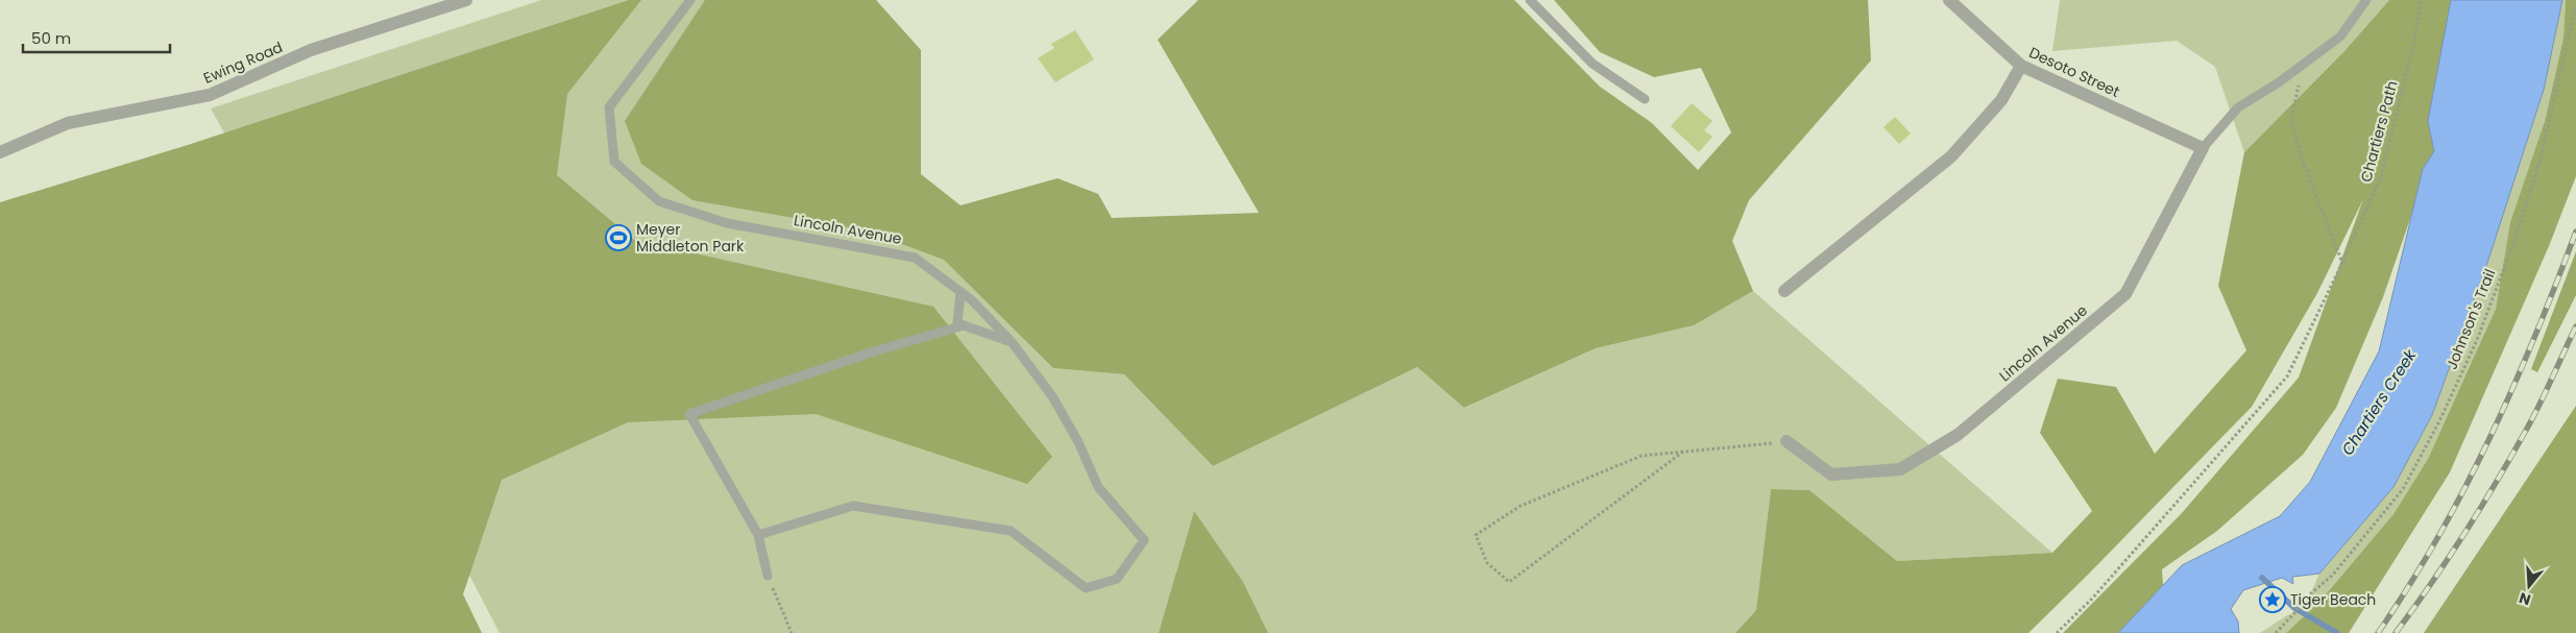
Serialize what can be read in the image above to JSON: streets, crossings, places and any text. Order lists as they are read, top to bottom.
{
  "streets": {
    "street": ["Ewing Road", "Desoto Street", "Lincoln Avenue"],
    "path": ["Chartiers Path", "Johnson's Trail"]
  },
  "crossings": [
    ["Desoto Street", "Lincoln Avenue"]
  ],
  "water": ["Chartiers Creek"],
  "places": {
    "sports": ["Meyer Middleton Park"],
    "place": ["Tiger Beach"]
  },
  "scale_bar": "50 m",
  "north": "bottom"
}
